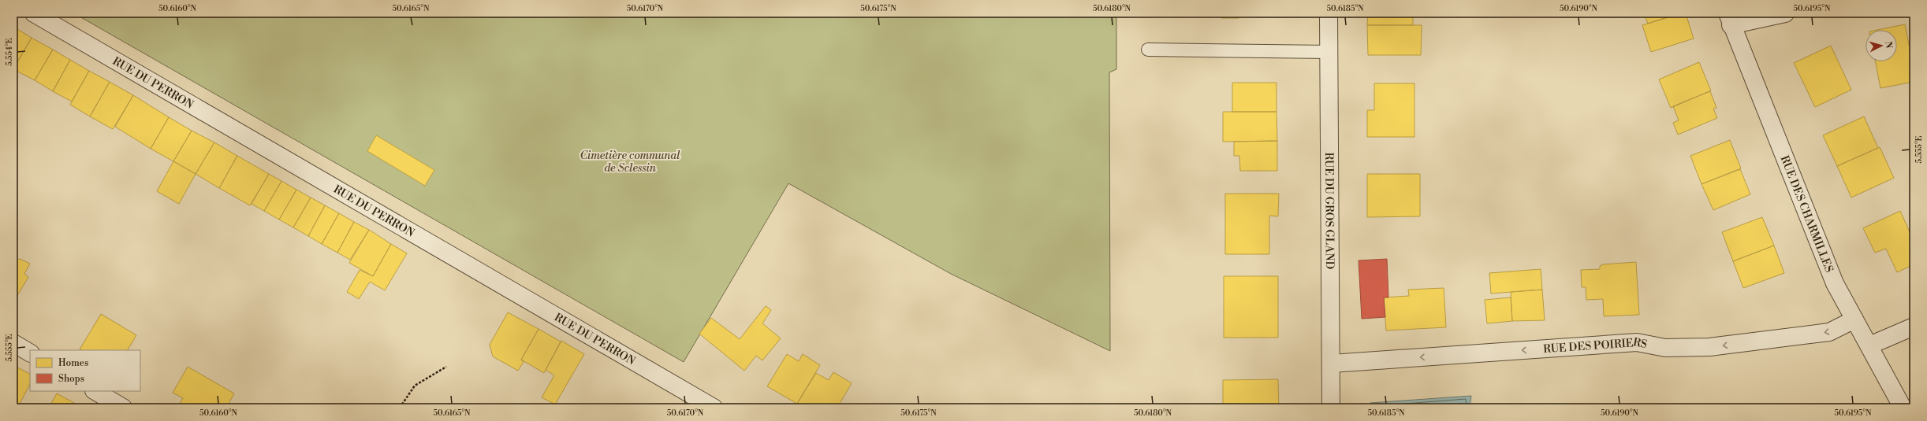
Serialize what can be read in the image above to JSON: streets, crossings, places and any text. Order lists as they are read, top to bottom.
{
  "streets": {
    "street": [
      "RUE DU PERRON",
      "RUE DU GROS GLAND",
      "RUE DES CHARMILLES",
      "RUE DES POIRIERS"
    ]
  },
  "crossings": [
    ["RUE DU GROS GLAND", "RUE DES POIRIERS"],
    ["RUE DES CHARMILLES", "RUE DES POIRIERS"]
  ],
  "one_way": ["RUE DES POIRIERS"],
  "parks": ["Cimetière communal de Sclessin"],
  "legend": ["Homes", "Shops"],
  "north": "right",
  "coordinates": [
    "50.6160°N",
    "50.6165°N",
    "50.6170°N",
    "50.6175°N",
    "50.6180°N",
    "50.6185°N",
    "50.6190°N",
    "50.6195°N",
    "5.554°E",
    "5.555°E"
  ]
}
